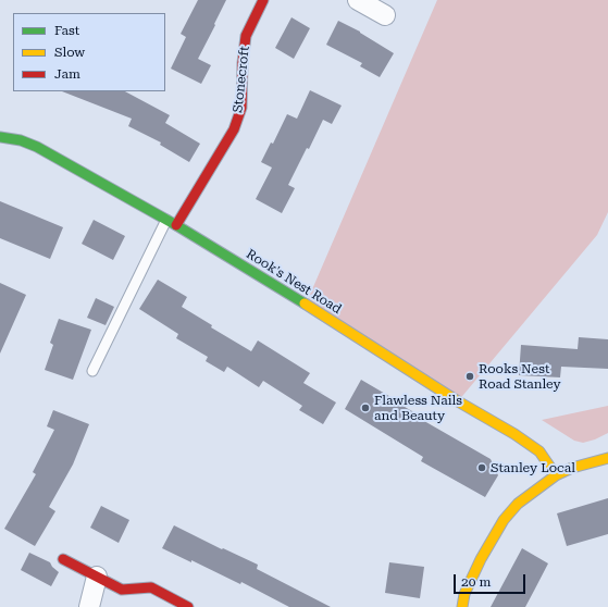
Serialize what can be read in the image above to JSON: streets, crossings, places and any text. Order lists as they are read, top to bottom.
{
  "streets": {
    "street": ["Stonecroft", "Rook's Nest Road"]
  },
  "crossings": [
    ["Stonecroft", "Rook's Nest Road"]
  ],
  "places": ["Rooks Nest Road Stanley", "Flawless Nails and Beauty", "Stanley Local"],
  "legend": ["Fast", "Slow", "Jam"],
  "scale_bar": "20 m"
}
